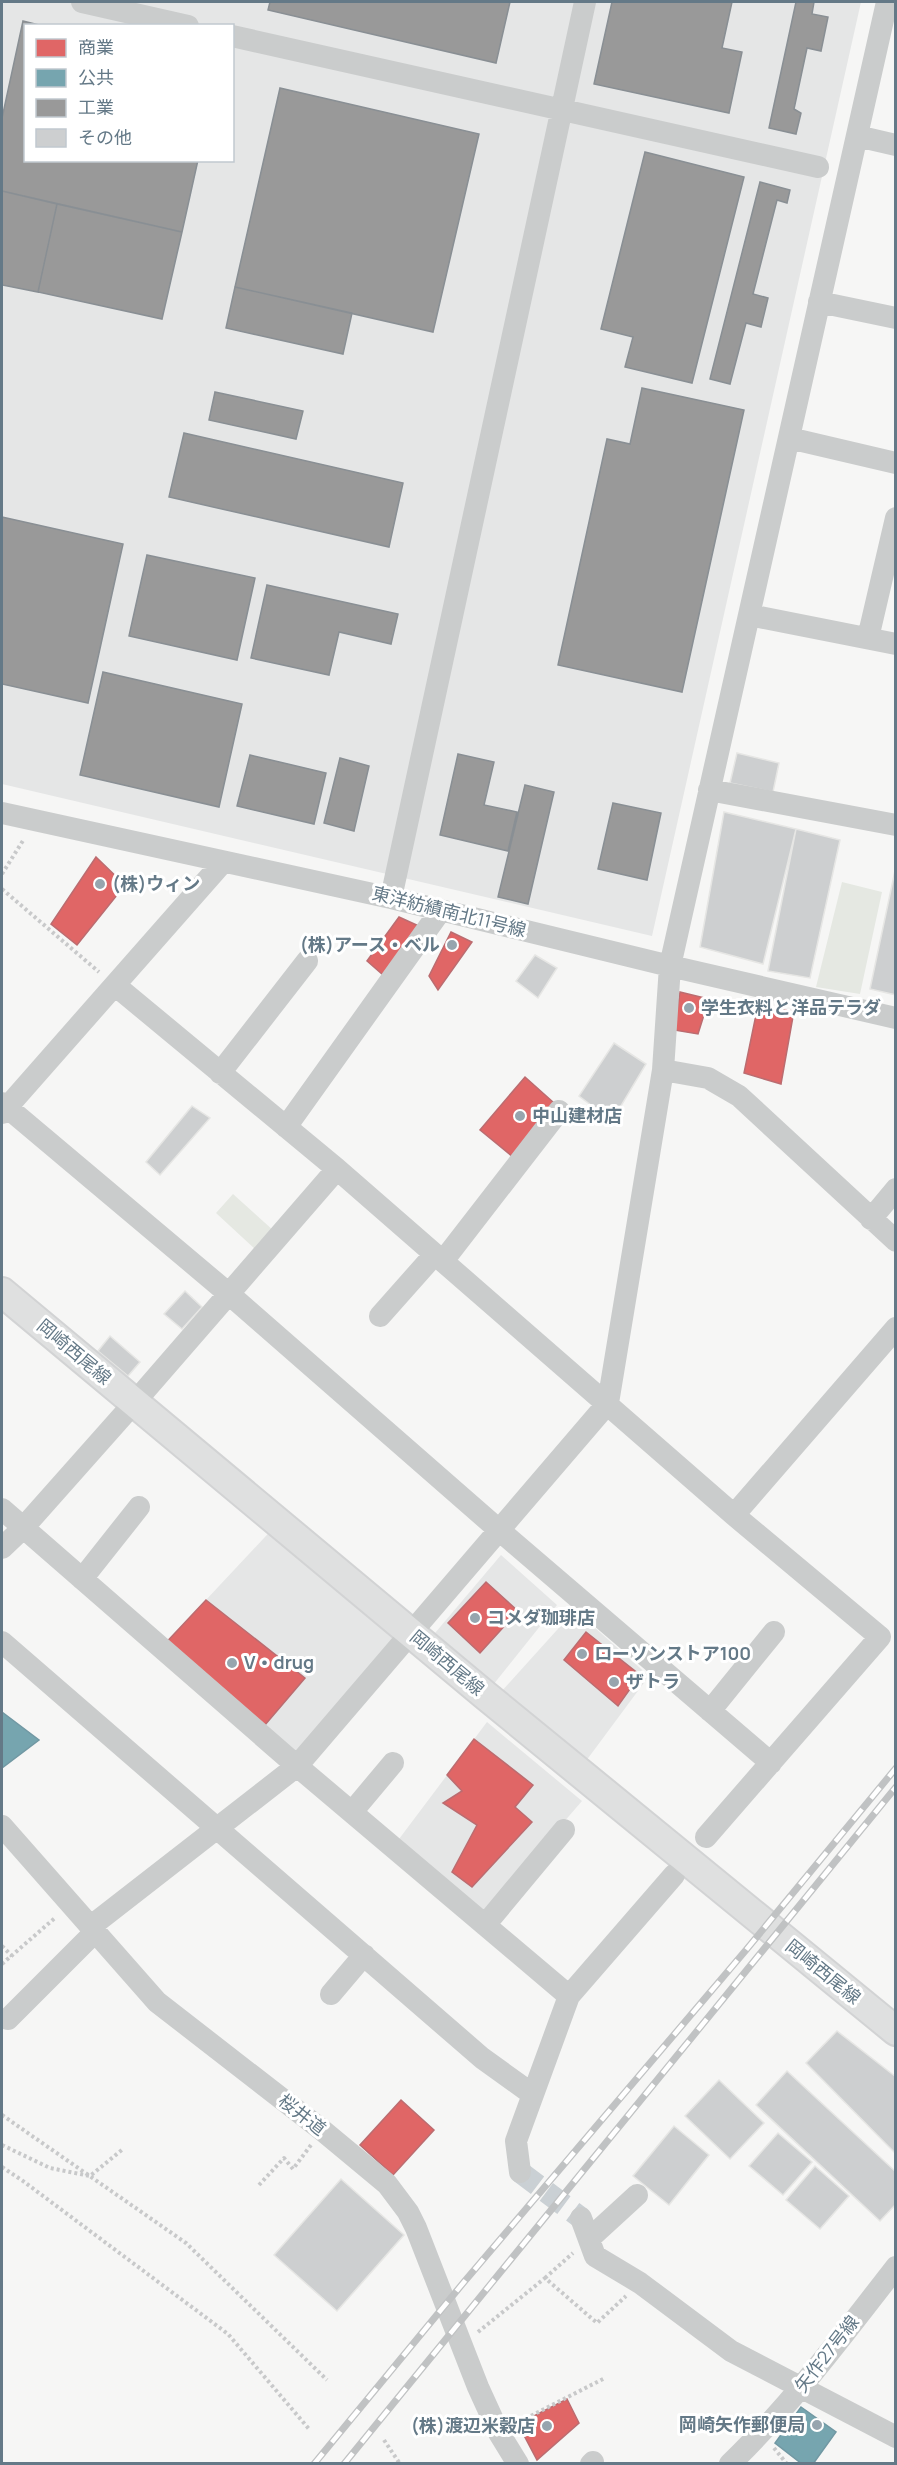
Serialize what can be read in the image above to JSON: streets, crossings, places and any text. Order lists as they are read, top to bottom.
{
  "streets": {
    "main road": ["岡崎西尾線"],
    "street": ["東洋紡績南北11号線", "桜井道", "矢作27号線"]
  },
  "places": [
    "(株)ウィン",
    "(株)アース・ベル",
    "学生衣料と洋品テラダ",
    "中山建材店",
    "コメダ珈琲店",
    "ローソンストア100",
    "V・drug",
    "ザトラ",
    "岡崎矢作郵便局",
    "(株)渡辺米穀店"
  ],
  "legend": [
    "商業",
    "公共",
    "工業",
    "その他"
  ]
}
